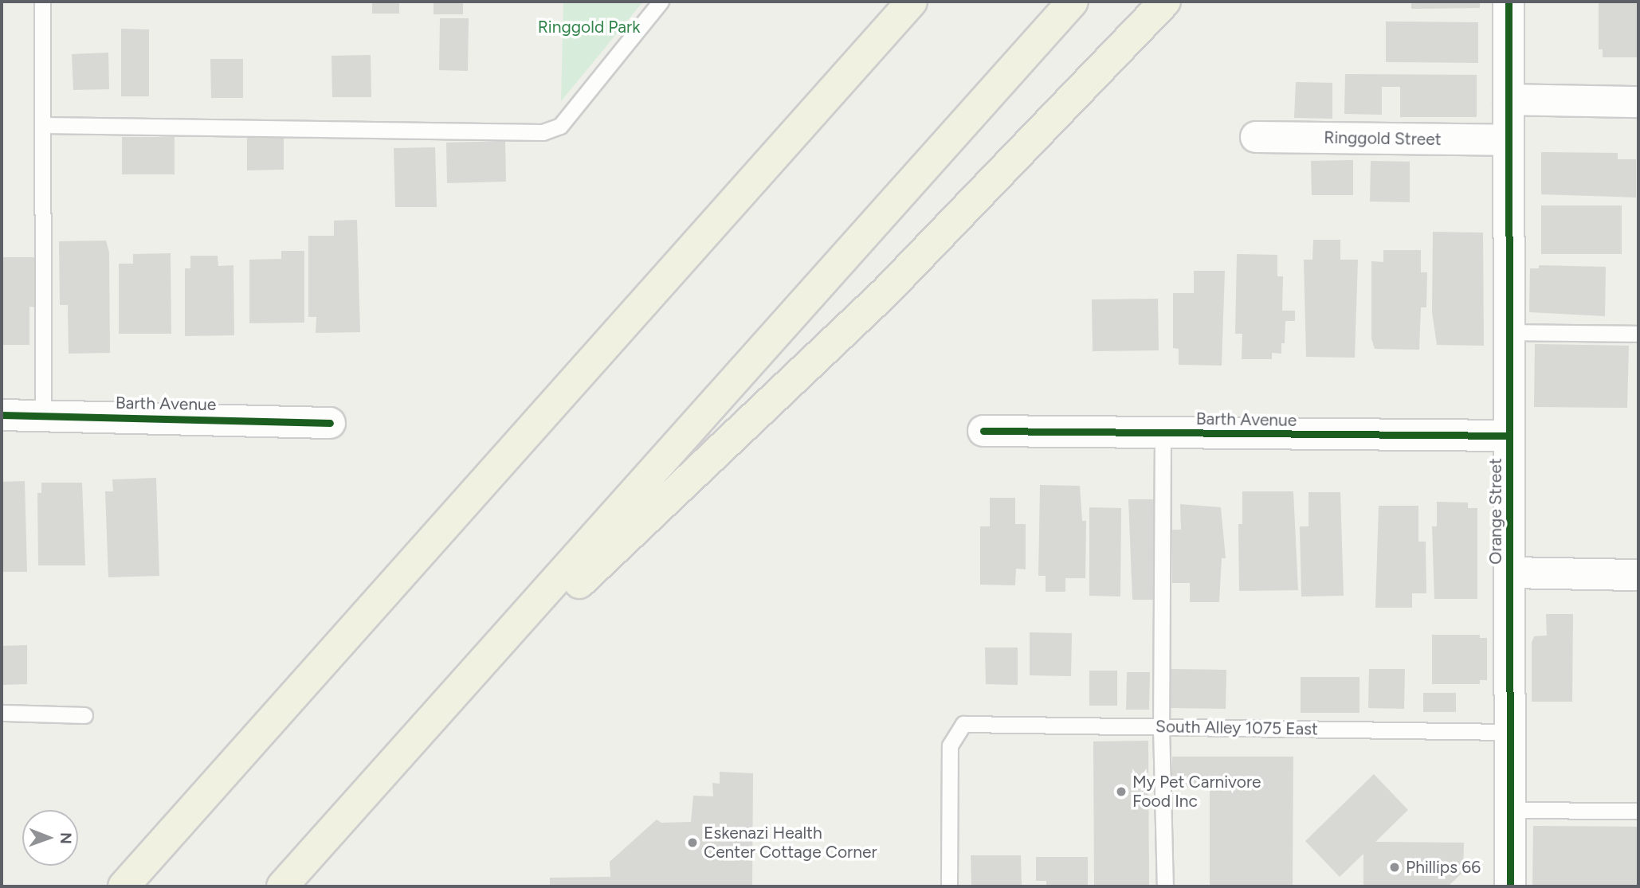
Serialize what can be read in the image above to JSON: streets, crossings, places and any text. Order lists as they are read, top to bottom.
{
  "streets": {
    "street": ["Ringgold Street", "Barth Avenue", "Orange Street"],
    "lane": ["South Alley 1075 East"]
  },
  "crossings": [
    ["Ringgold Street", "Orange Street"],
    ["Barth Avenue", "Orange Street"],
    ["Orange Street", "South Alley 1075 East"]
  ],
  "parks": ["Ringgold Park"],
  "places": ["My Pet Carnivore Food Inc", "Eskenazi Health Center Cottage Corner", "Phillips 66"],
  "north": "right"
}
